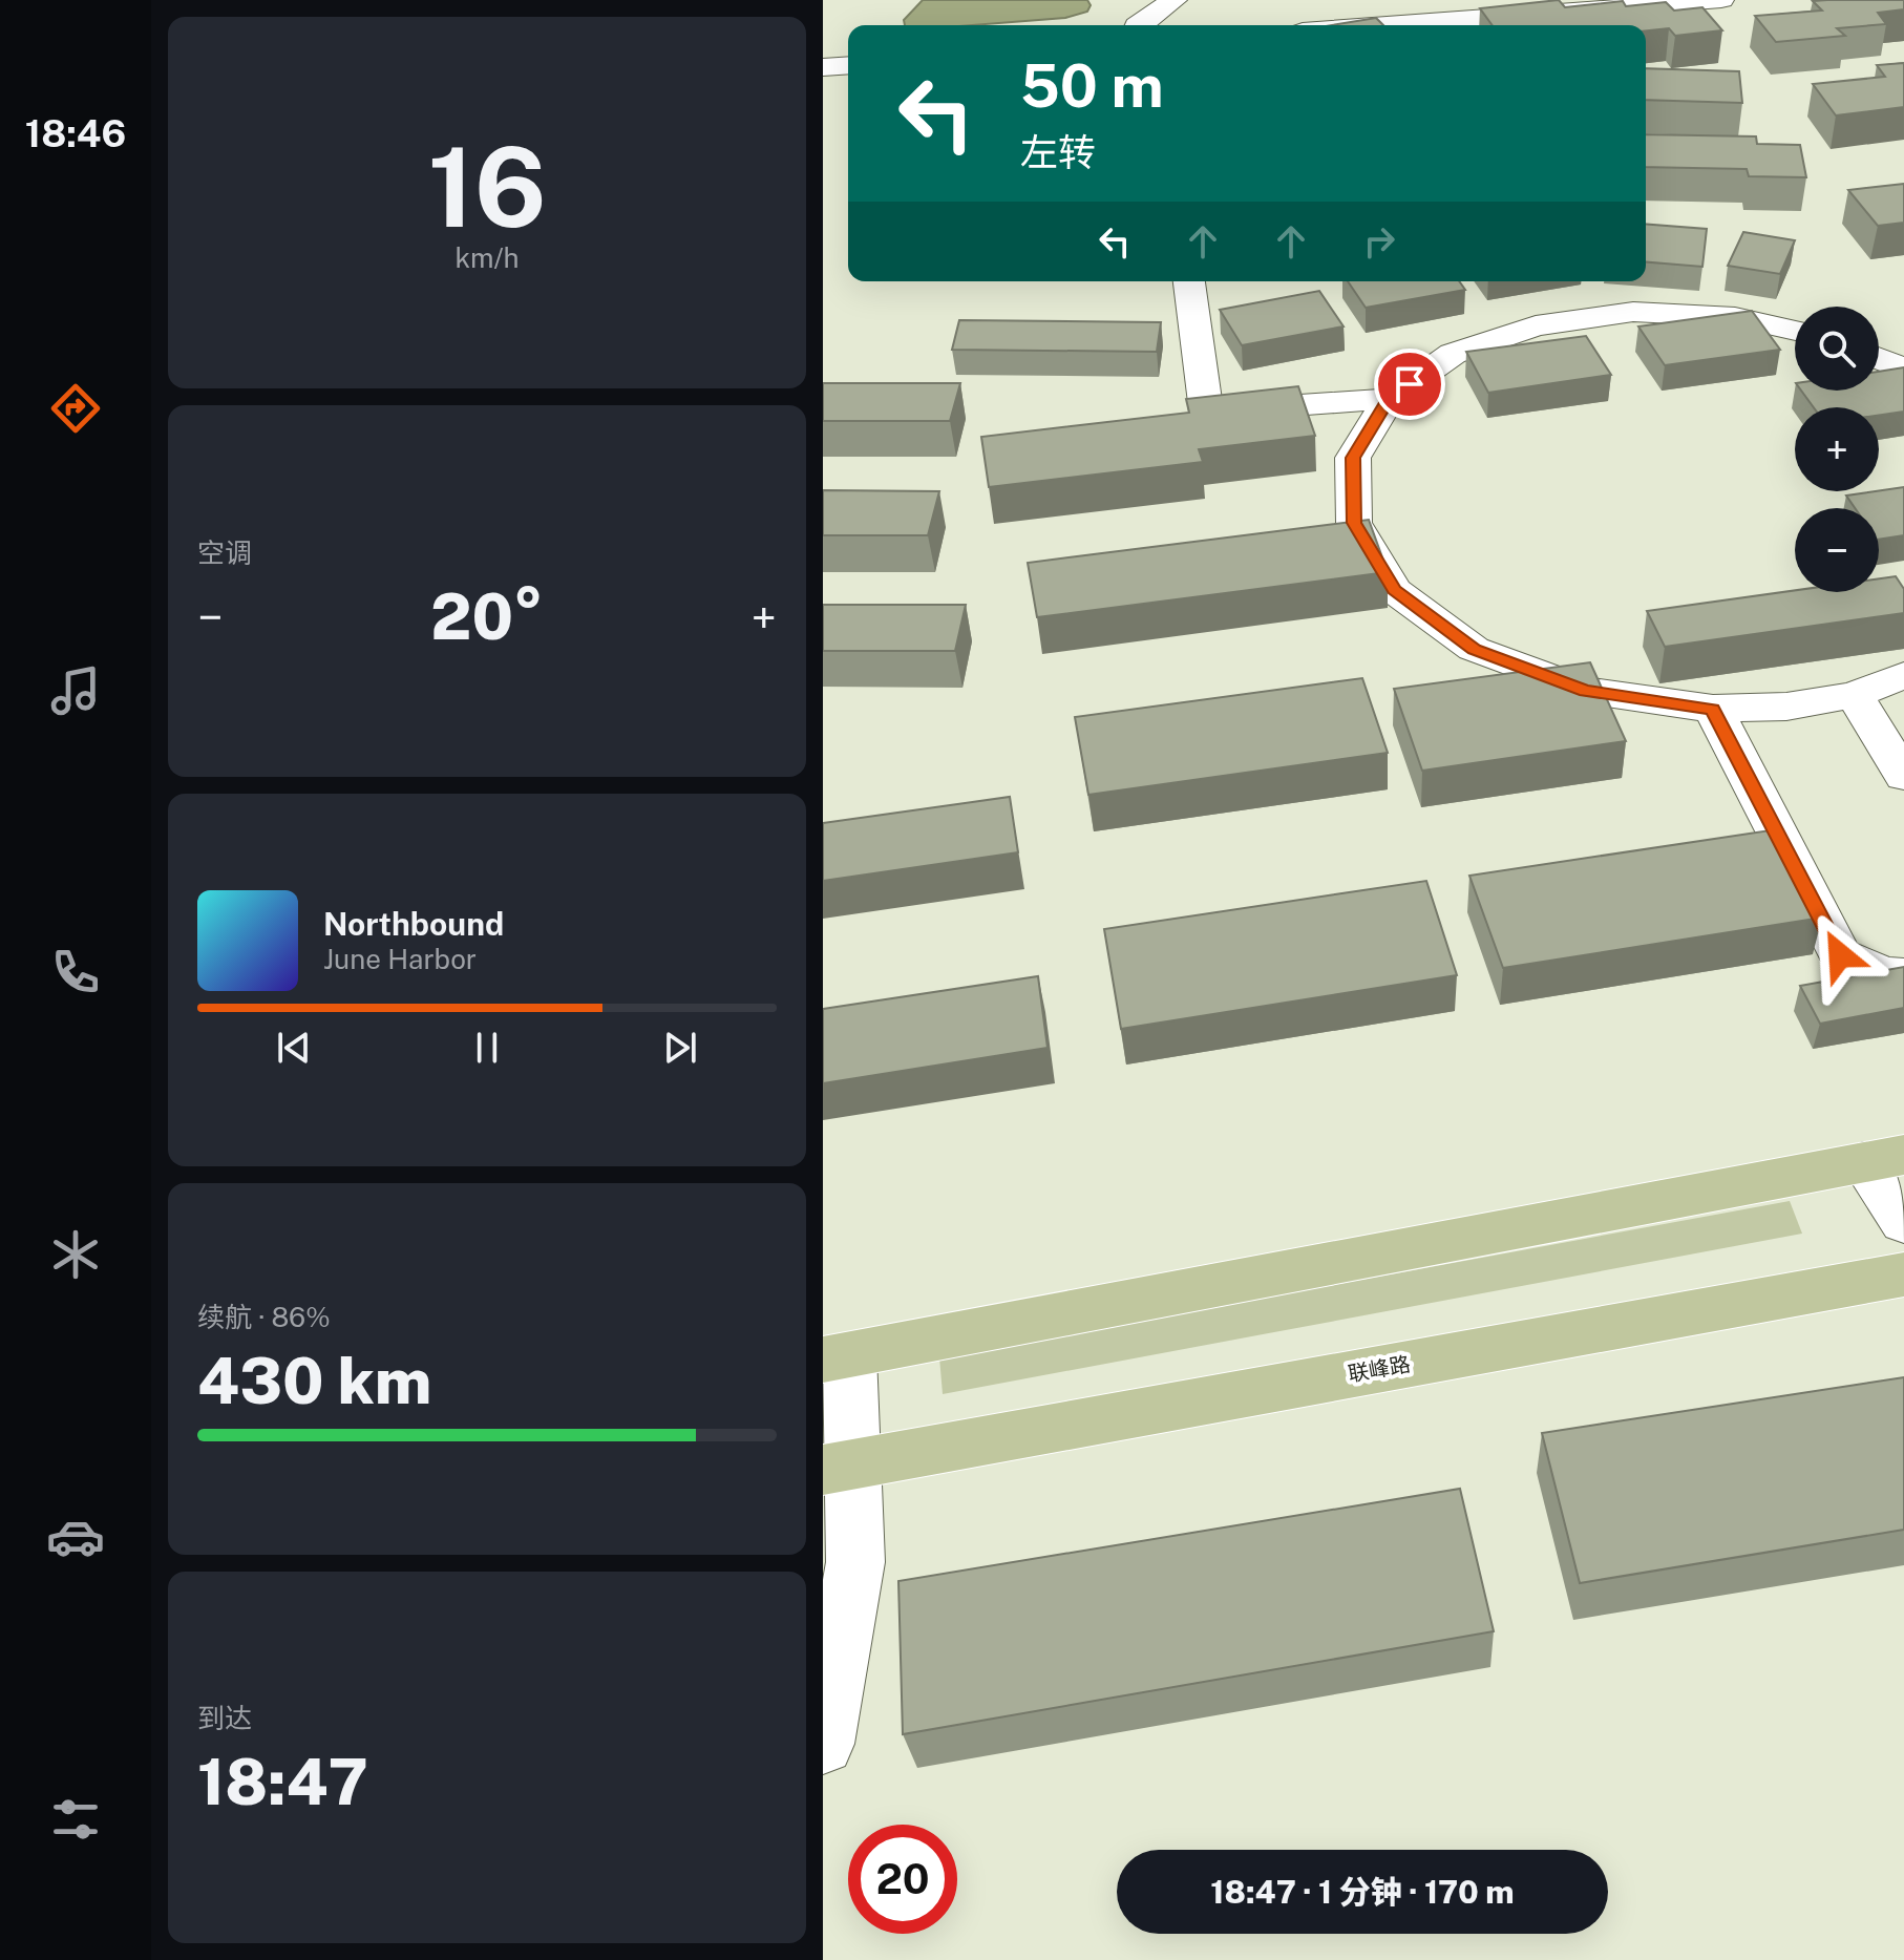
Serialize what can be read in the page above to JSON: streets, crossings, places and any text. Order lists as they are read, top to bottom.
{
  "streets": {
    "main road": ["联峰路"]
  },
  "page": {
    "tabs": "18:46",
    "tile": [
      ["16", "km/h"],
      "空调",
      ["续航 · 86%", "430 km"],
      ["到达", "18:47"]
    ],
    "turn": ["50 m", "左转"],
    "map_buttons": ["+", "−"],
    "heat": ["−", "20°", "+"],
    "song": ["Northbound", "June Harbor"],
    "limit": "20",
    "trip": "18:47 · 1 分钟 · 170 m"
  }
}
